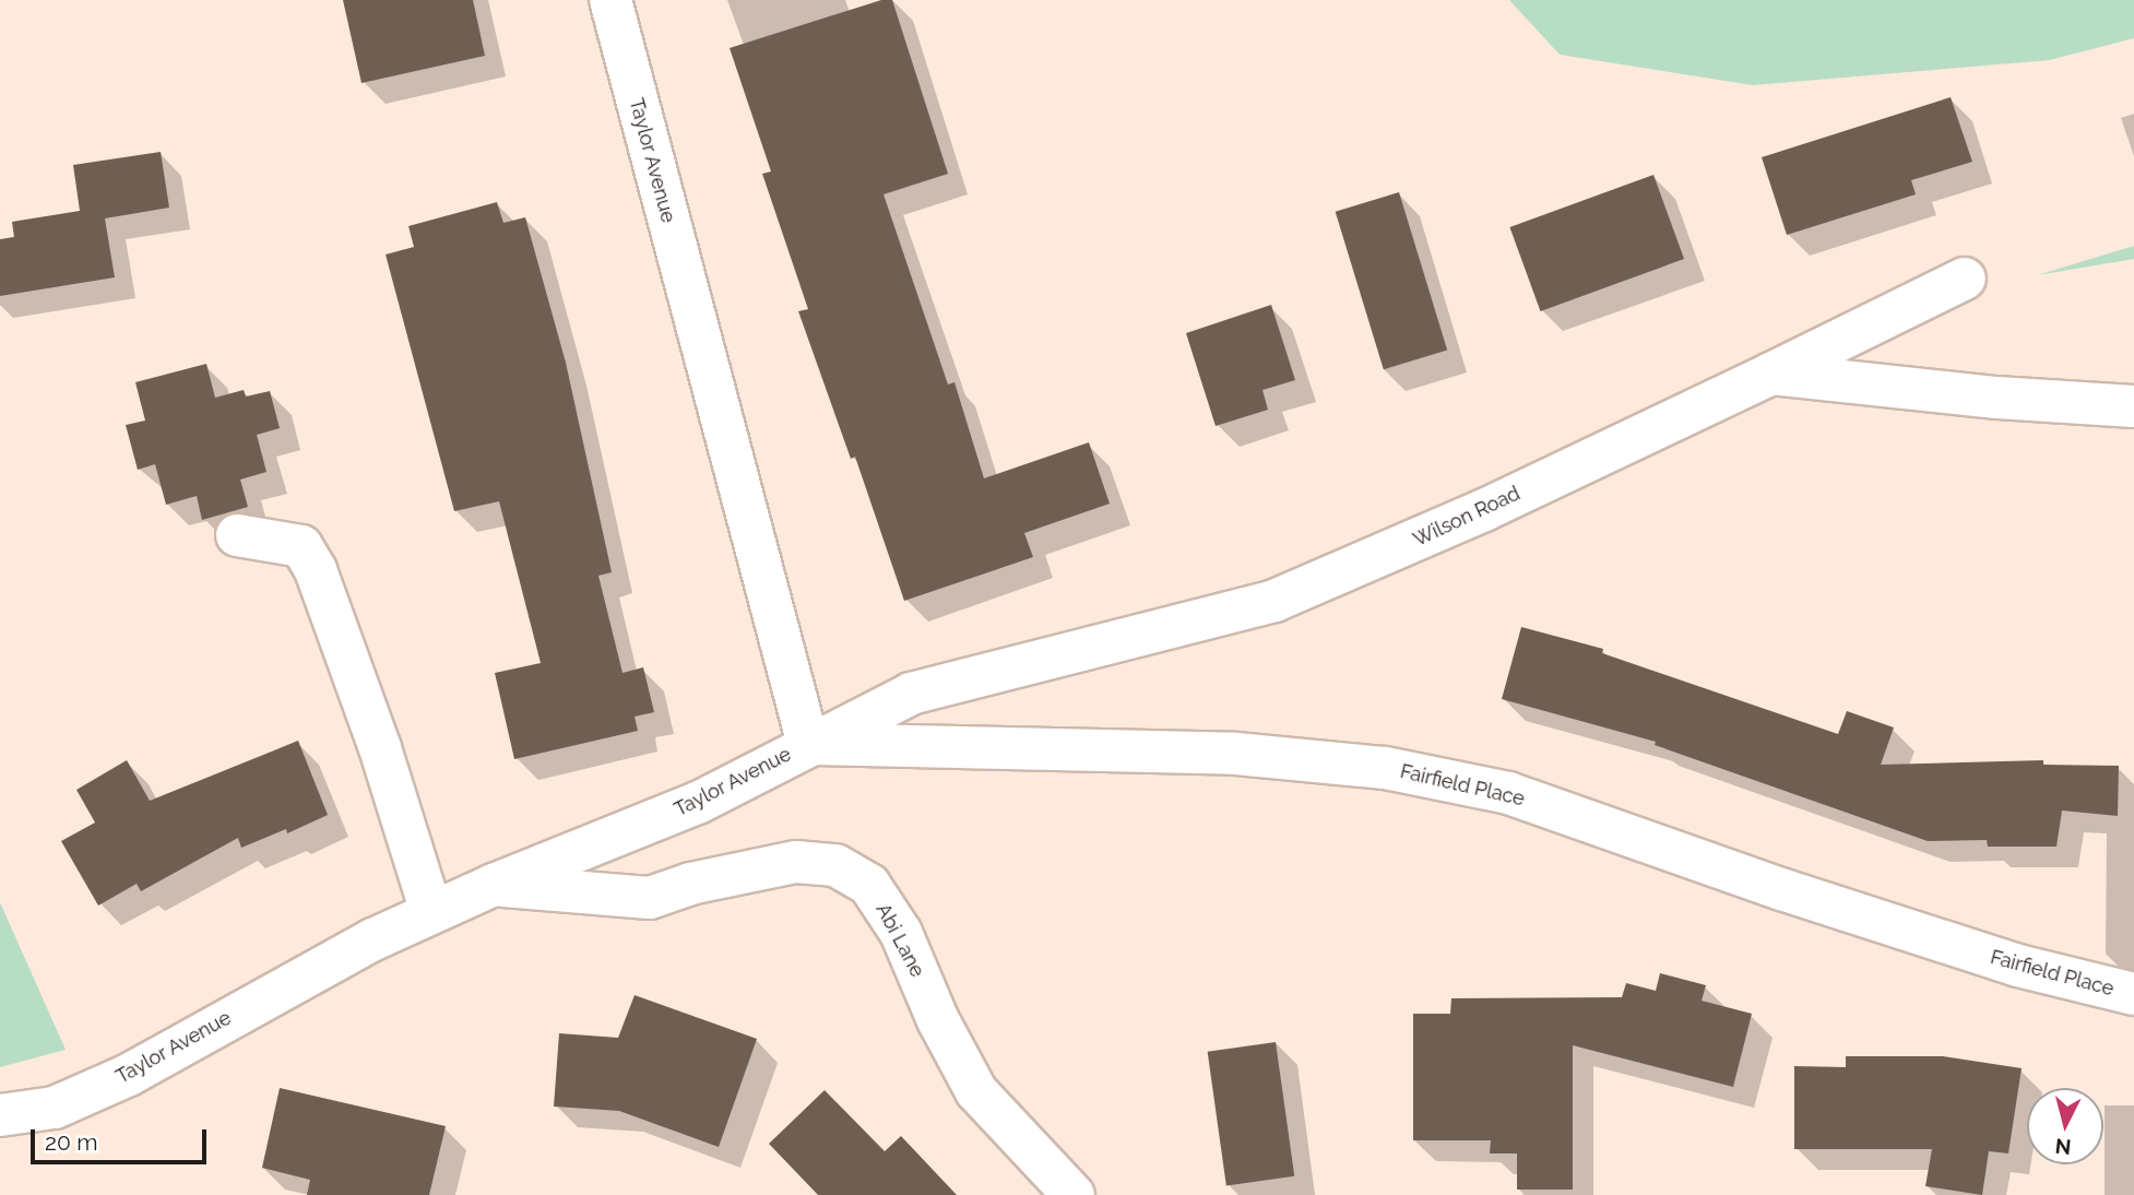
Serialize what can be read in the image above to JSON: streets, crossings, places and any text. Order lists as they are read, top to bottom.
{
  "streets": {
    "street": [
      "Taylor Avenue",
      "Wilson Road",
      "Fairfield Place",
      "Abi Lane"
    ]
  },
  "crossings": [
    ["Taylor Avenue", "Wilson Road"],
    ["Taylor Avenue", "Fairfield Place"],
    ["Taylor Avenue", "Abi Lane"],
    ["Wilson Road", "Fairfield Place"]
  ],
  "scale_bar": "20 m",
  "north": "bottom"
}
